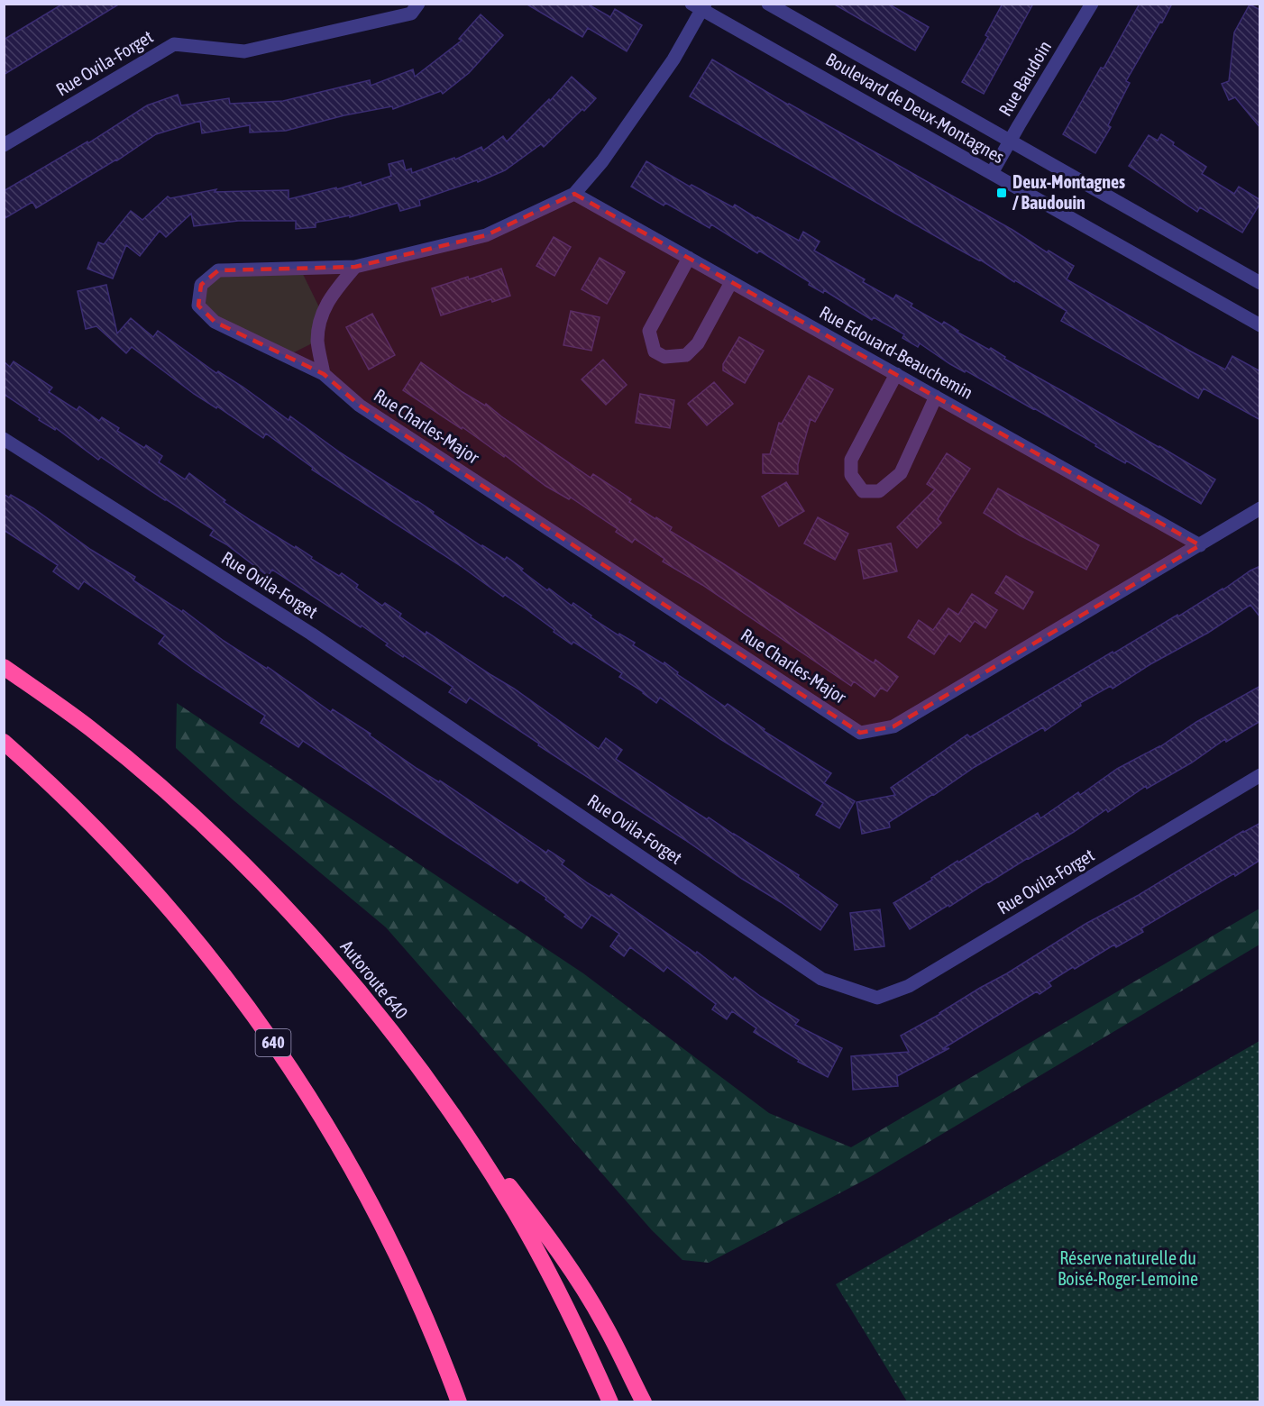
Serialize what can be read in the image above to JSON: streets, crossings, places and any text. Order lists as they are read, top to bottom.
{
  "streets": {
    "highway": ["Autoroute 640", "640"],
    "street": [
      "Rue Ovila-Forget",
      "Rue Baudoin",
      "Boulevard de Deux-Montagnes",
      "Rue Edouard-Beauchemin",
      "Rue Charles-Major"
    ]
  },
  "crossings": [
    ["Rue Baudoin", "Boulevard de Deux-Montagnes"],
    ["Boulevard de Deux-Montagnes", "Rue Charles-Major"],
    ["Rue Edouard-Beauchemin", "Rue Charles-Major"]
  ],
  "parks": ["Réserve naturelle du Boisé-Roger-Lemoine"],
  "places": {
    "transit": ["Deux-Montagnes / Baudouin"]
  }
}
